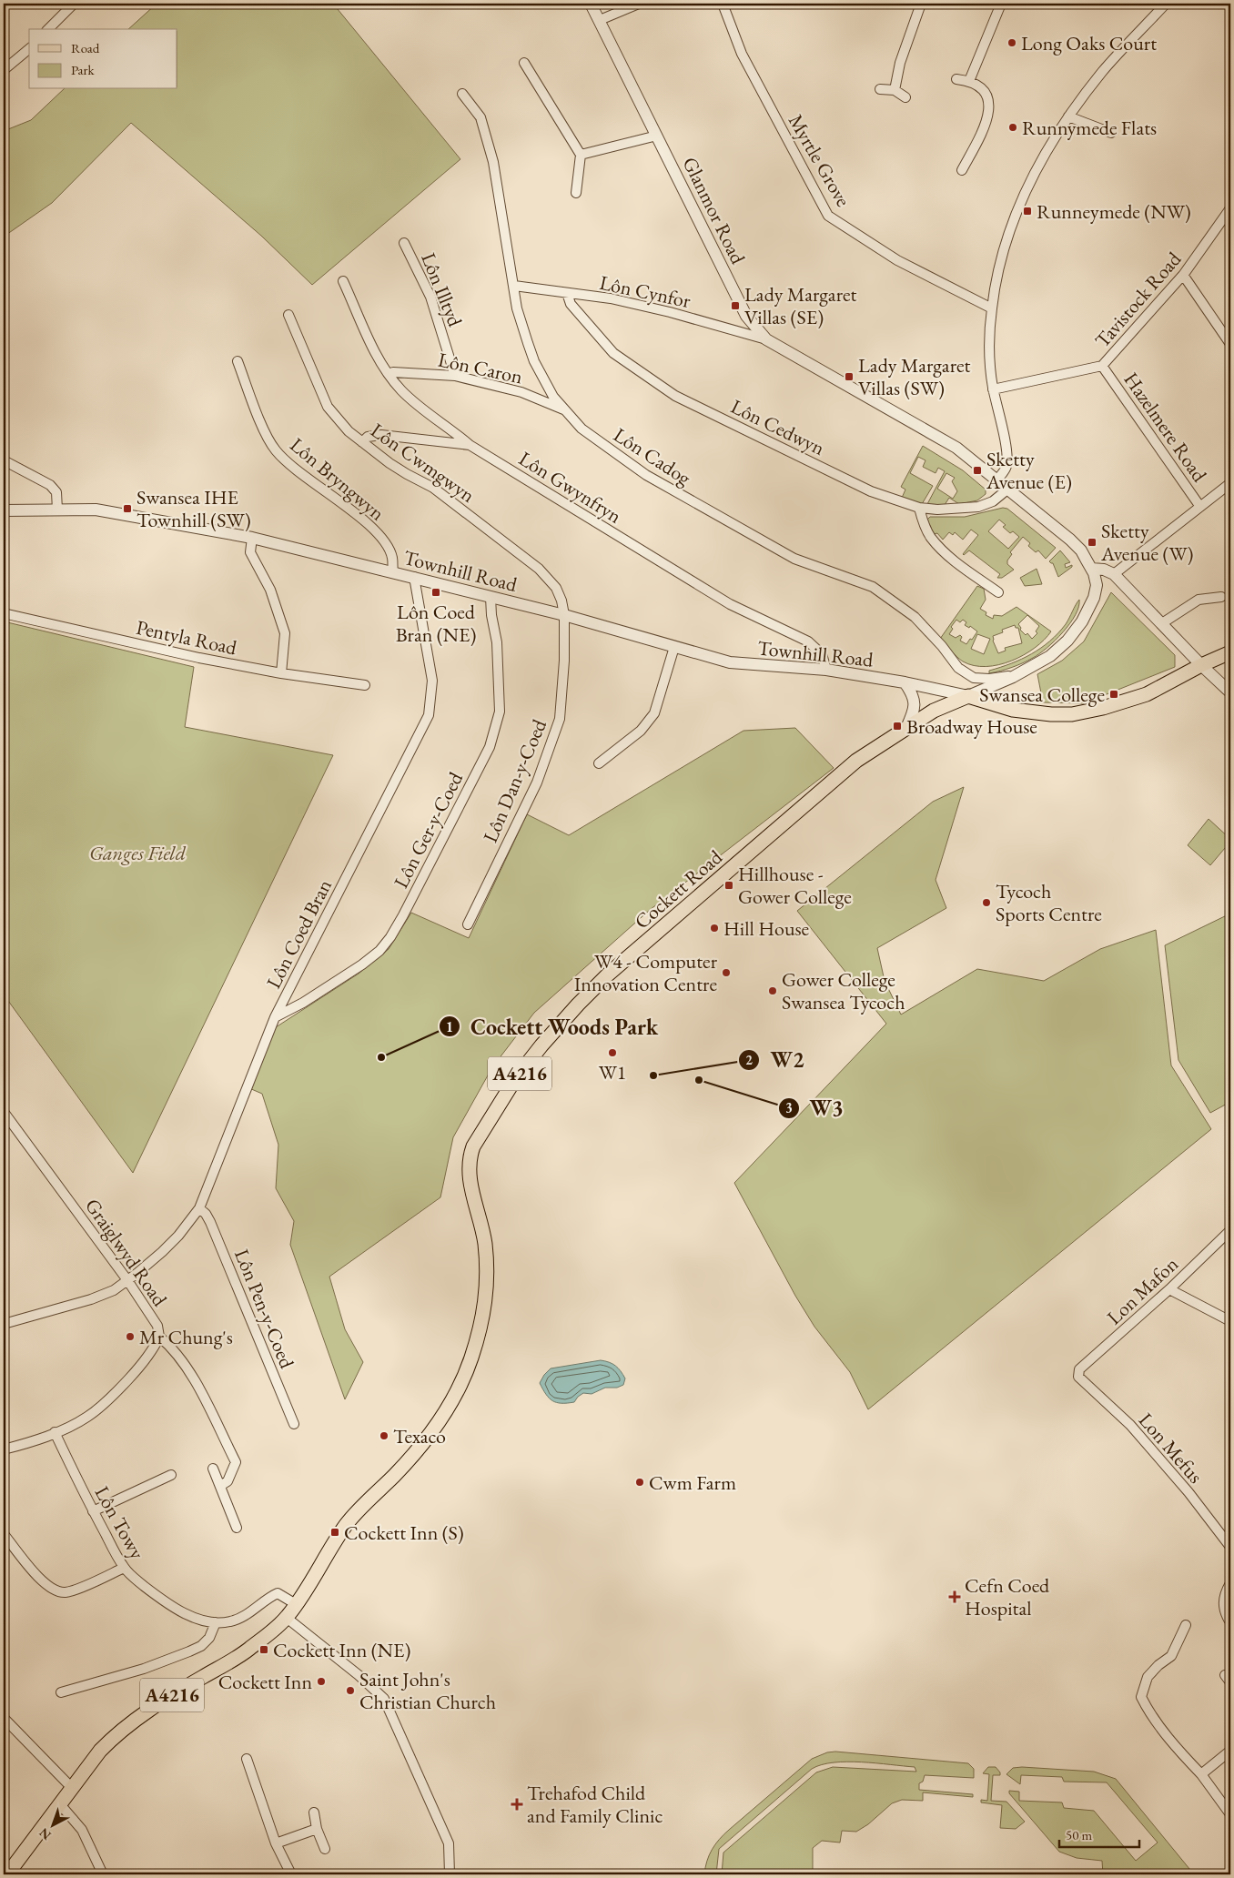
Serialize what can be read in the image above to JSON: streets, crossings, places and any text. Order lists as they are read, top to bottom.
{
  "streets": {
    "main road": ["Cockett Road", "A4216"],
    "street": [
      "Myrtle Grove",
      "Glanmor Road",
      "Lôn Illtyd",
      "Lôn Cynfor",
      "Tavistock Road",
      "Lôn Caron",
      "Lôn Cedwyn",
      "Hazelmere Road",
      "Lôn Cadog",
      "Lôn Cwmgwyn",
      "Lôn Bryngwyn",
      "Lôn Gwynfryn",
      "Townhill Road",
      "Pentyla Road",
      "Lôn Dan-y-Coed",
      "Lôn Ger-y-Coed",
      "Lôn Coed Bran",
      "Graiglwyd Road",
      "Lon Mafon",
      "Lôn Pen-y-Coed",
      "Lon Mefus",
      "Lôn Towy"
    ]
  },
  "crossings": [
    ["Glanmor Road", "Lôn Cynfor"],
    ["Glanmor Road", "Lôn Cedwyn"],
    ["Glanmor Road", "Lôn Cadog"],
    ["Glanmor Road", "Townhill Road"],
    ["Glanmor Road", "Cockett Road"],
    ["Lôn Illtyd", "Lôn Caron"],
    ["Lôn Cynfor", "Lôn Cedwyn"],
    ["Lôn Cynfor", "Lôn Cadog"],
    ["Tavistock Road", "Hazelmere Road"],
    ["Lôn Caron", "Lôn Cadog"],
    ["Lôn Caron", "Lôn Gwynfryn"],
    ["Lôn Cwmgwyn", "Townhill Road"],
    ["Lôn Cwmgwyn", "Lôn Dan-y-Coed"],
    ["Lôn Bryngwyn", "Townhill Road"],
    ["Lôn Gwynfryn", "Townhill Road"],
    ["Townhill Road", "Lôn Dan-y-Coed"],
    ["Townhill Road", "Lôn Ger-y-Coed"],
    ["Townhill Road", "Cockett Road"],
    ["Townhill Road", "Lôn Coed Bran"],
    ["Lôn Ger-y-Coed", "Lôn Coed Bran"],
    ["Cockett Road", "Lôn Towy"],
    ["Lôn Coed Bran", "Graiglwyd Road"],
    ["Lôn Coed Bran", "Lôn Pen-y-Coed"],
    ["Lon Mafon", "Lon Mefus"]
  ],
  "parks": ["Ganges Field"],
  "places": {
    "other": [
      "Long Oaks Court",
      "Runnymede Flats",
      "Tycoch Sports Centre",
      "Hill House",
      "W4 - Computer Innovation Centre",
      "Gower College Swansea Tycoch",
      "W1",
      "Cockett Woods Park",
      "W2",
      "W3",
      "Mr Chung's",
      "Texaco",
      "Cwm Farm",
      "Cockett Inn",
      "Saint John's Christian Church"
    ],
    "transit": [
      "Runneymede (NW)",
      "Lady Margaret Villas (SE)",
      "Lady Margaret Villas (SW)",
      "Sketty Avenue (E)",
      "Swansea IHE Townhill (SW)",
      "Sketty Avenue (W)",
      "Lôn Coed Bran (NE)",
      "Swansea College",
      "Broadway House",
      "Hillhouse - Gower College",
      "Cockett Inn (S)",
      "Cockett Inn (NE)"
    ],
    "health": ["Cefn Coed Hospital", "Trehafod Child and Family Clinic"]
  },
  "legend": ["Road", "Park"],
  "scale_bar": "50 m",
  "north": "bottom left"
}
